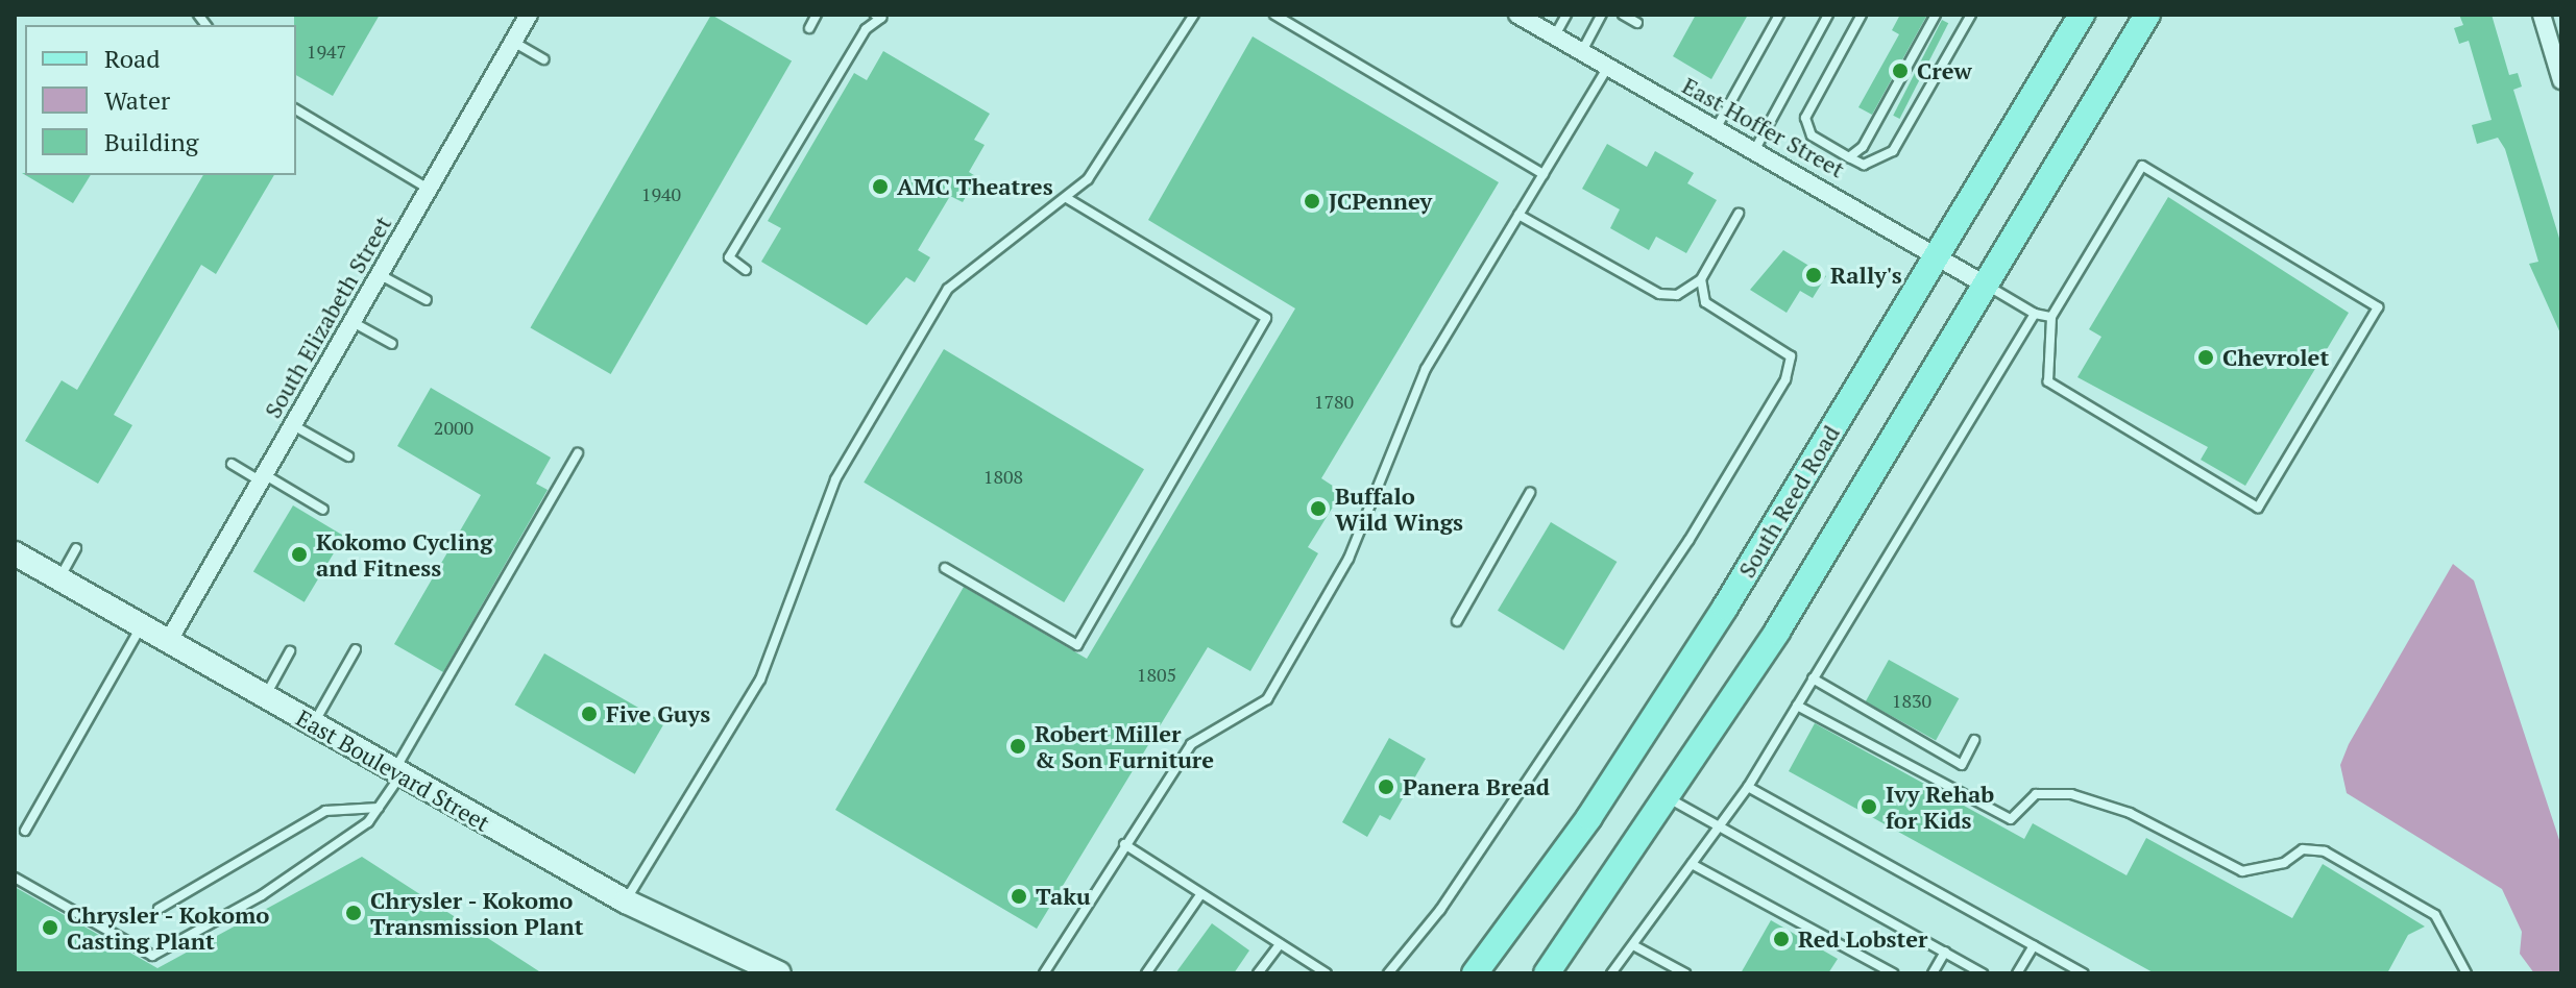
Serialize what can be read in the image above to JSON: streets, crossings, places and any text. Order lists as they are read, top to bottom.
{
  "streets": {
    "main road": ["South Reed Road", "East Boulevard Street"],
    "street": ["East Hoffer Street", "South Elizabeth Street"]
  },
  "crossings": [
    ["East Hoffer Street", "South Reed Road"],
    ["South Elizabeth Street", "East Boulevard Street"]
  ],
  "places": [
    "Crew",
    "AMC Theatres",
    "JCPenney",
    "Rally's",
    "Chevrolet",
    "Buffalo Wild Wings",
    "Kokomo Cycling and Fitness",
    "Five Guys",
    "Robert Miller & Son Furniture",
    "Panera Bread",
    "Ivy Rehab for Kids",
    "Taku",
    "Chrysler - Kokomo Transmission Plant",
    "Chrysler - Kokomo Casting Plant",
    "Red Lobster"
  ],
  "house_numbers": [
    "1947",
    "1940",
    "1780",
    "2000",
    "1808",
    "1805",
    "1830"
  ],
  "legend": ["Road", "Water", "Building"]
}
